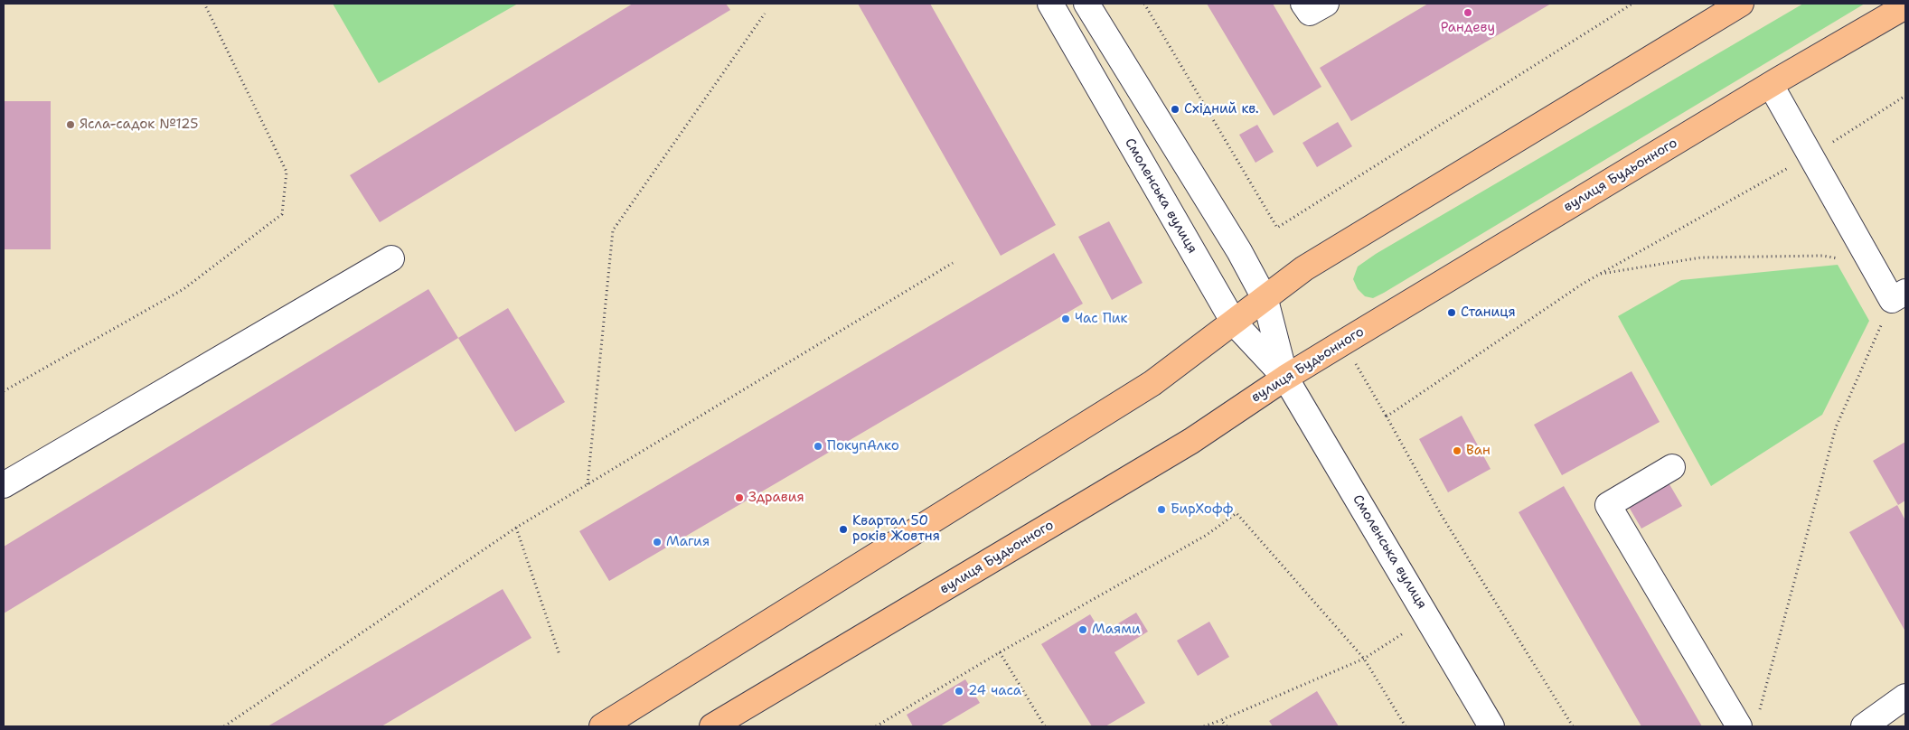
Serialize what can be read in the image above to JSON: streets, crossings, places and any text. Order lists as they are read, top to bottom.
{
  "streets": {
    "main road": ["вулиця Будьонного"],
    "street": ["Смоленська вулиця"]
  },
  "crossings": [
    ["вулиця Будьонного", "Смоленська вулиця"]
  ],
  "places": [
    "Рандеву",
    "Східний кв.",
    "Ясла-садок №125",
    "Станиця",
    "Час Пик",
    "ПокупАлко",
    "Ван",
    "Здравия",
    "БирХофф",
    "Квартал 50 років Жовтня",
    "Магия",
    "Маями",
    "24 часа"
  ]
}
